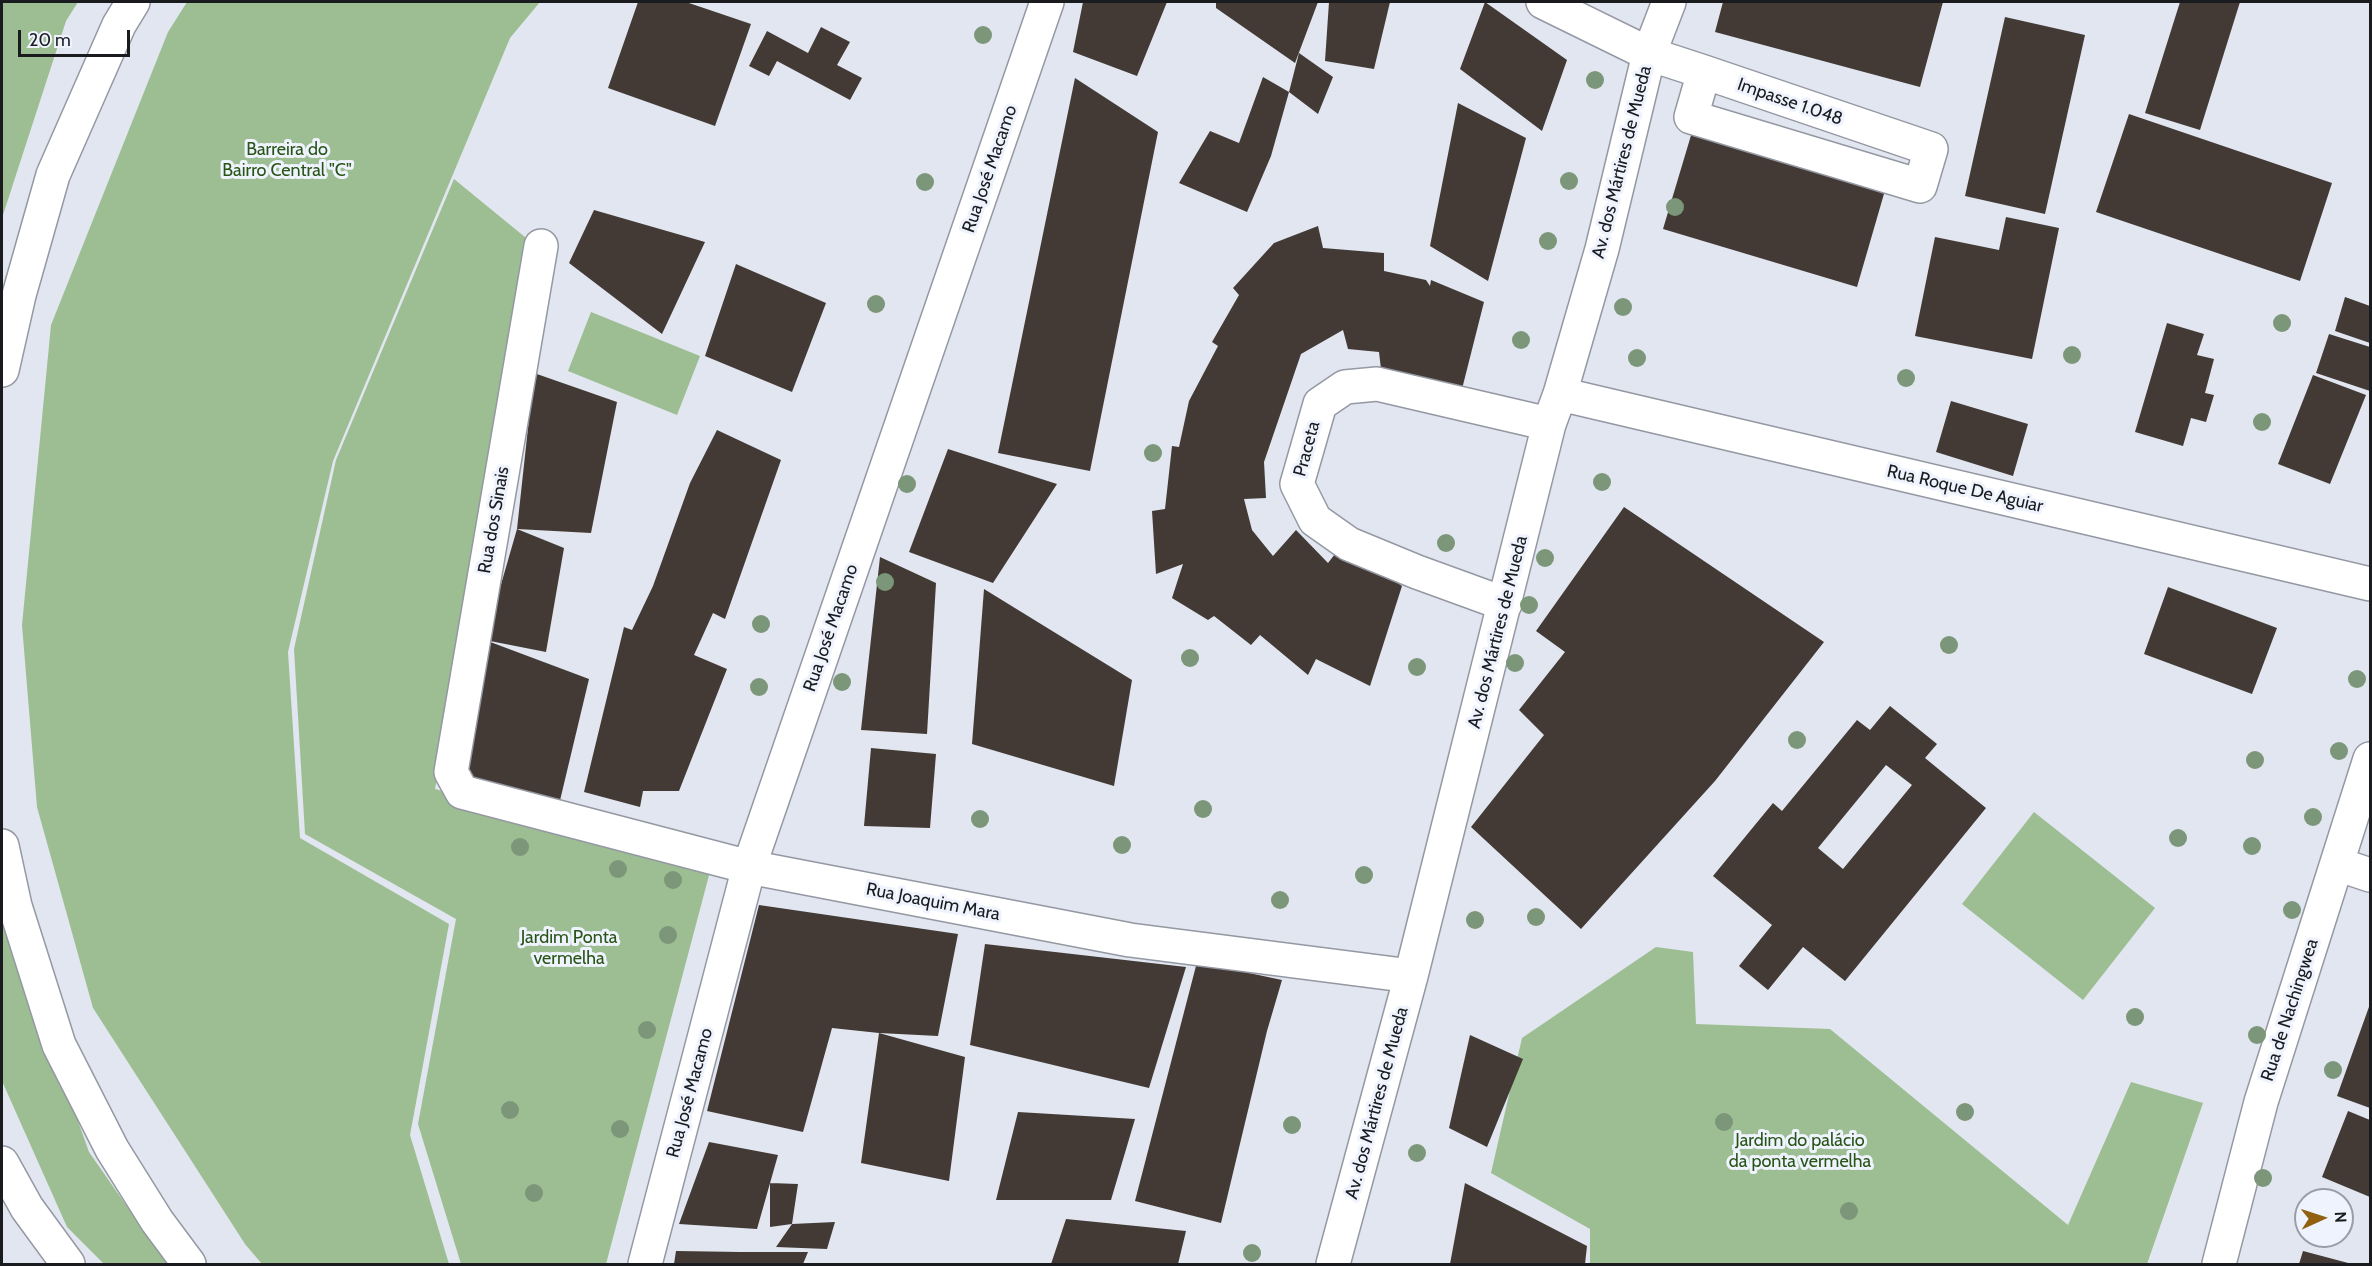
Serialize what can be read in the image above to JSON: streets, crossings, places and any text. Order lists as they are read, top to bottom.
{
  "streets": {
    "street": [
      "Impasse 1.048",
      "Av. dos Mártires de Mueda",
      "Rua José Macamo",
      "Praceta",
      "Rua Roque De Aguiar",
      "Rua dos Sinais",
      "Rua Joaquim Mara",
      "Rua de Nachingwea"
    ]
  },
  "crossings": [
    ["Impasse 1.048", "Av. dos Mártires de Mueda"],
    ["Av. dos Mártires de Mueda", "Praceta"],
    ["Av. dos Mártires de Mueda", "Rua Roque De Aguiar"],
    ["Av. dos Mártires de Mueda", "Rua Joaquim Mara"],
    ["Rua José Macamo", "Rua Joaquim Mara"],
    ["Praceta", "Rua Roque De Aguiar"],
    ["Rua dos Sinais", "Rua Joaquim Mara"]
  ],
  "parks": ["Barreira do Bairro Central \"C\"", "Jardim Ponta vermelha", "Jardim do palácio da ponta vermelha"],
  "scale_bar": "20 m",
  "north": "right"
}
